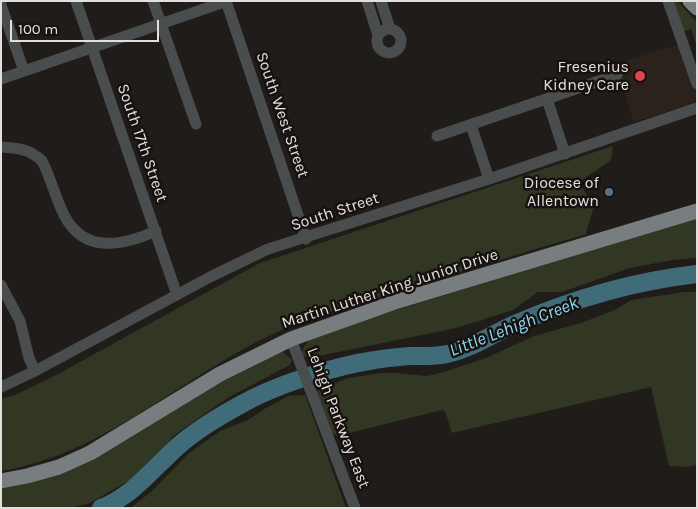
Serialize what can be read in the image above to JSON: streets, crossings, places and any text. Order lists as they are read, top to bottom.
{
  "streets": {
    "main road": ["Martin Luther King Junior Drive"],
    "street": [
      "South West Street",
      "South 17th Street",
      "South Street",
      "Lehigh Parkway East"
    ]
  },
  "crossings": [
    ["South West Street", "South Street"],
    ["South 17th Street", "South Street"],
    ["Martin Luther King Junior Drive", "Lehigh Parkway East"]
  ],
  "water": ["Little Lehigh Creek"],
  "places": ["Fresenius Kidney Care", "Diocese of Allentown"],
  "scale_bar": "100 m"
}
